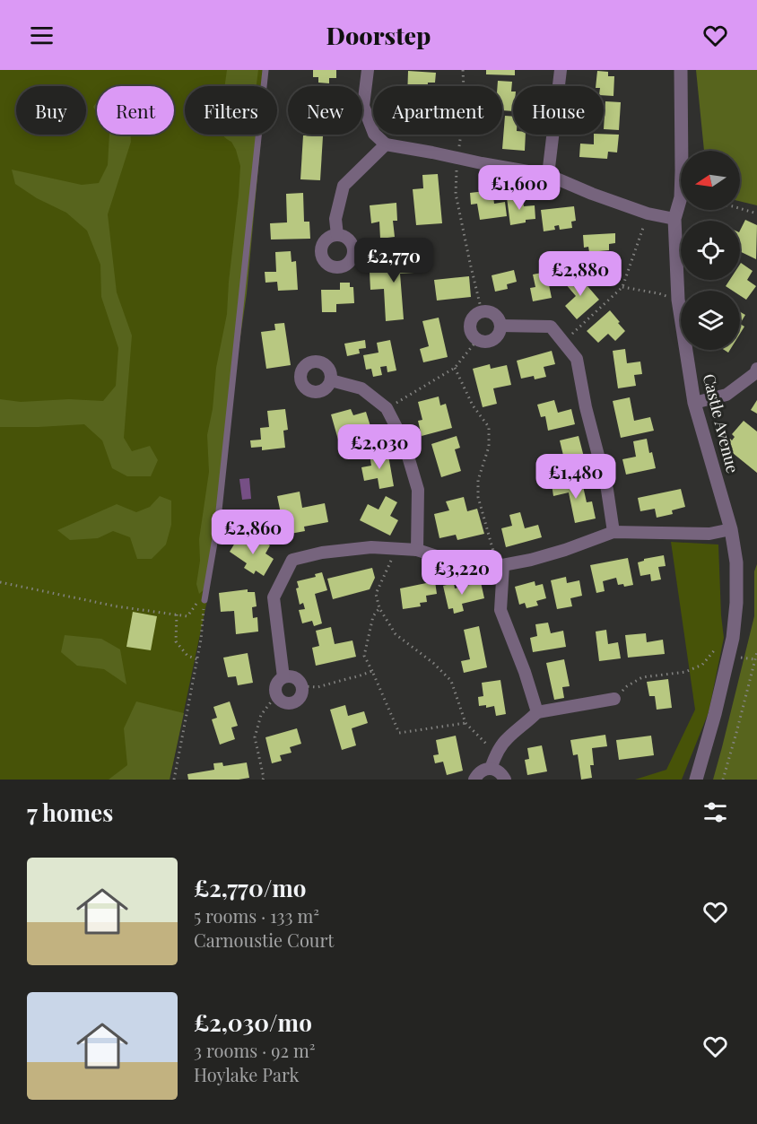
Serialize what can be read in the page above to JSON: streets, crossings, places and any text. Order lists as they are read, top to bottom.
{
  "streets": {
    "street": ["Castle Avenue"]
  },
  "north": "left",
  "page": {
    "header": "Doorstep",
    "chip": [
      "Buy",
      "Rent",
      "Filters",
      "New",
      "Apartment",
      "House"
    ],
    "price": [
      "£1,600",
      "£2,770",
      "£2,880",
      "£2,030",
      "£1,480",
      "£2,860",
      "£3,220"
    ],
    "heading": "7 homes",
    "list": [
      {
        "name": "£2,770/mo",
        "note": "5 rooms · 133 m² · Carnoustie Court"
      },
      {
        "name": "£2,030/mo",
        "note": "3 rooms · 92 m² · Hoylake Park"
      }
    ]
  }
}
